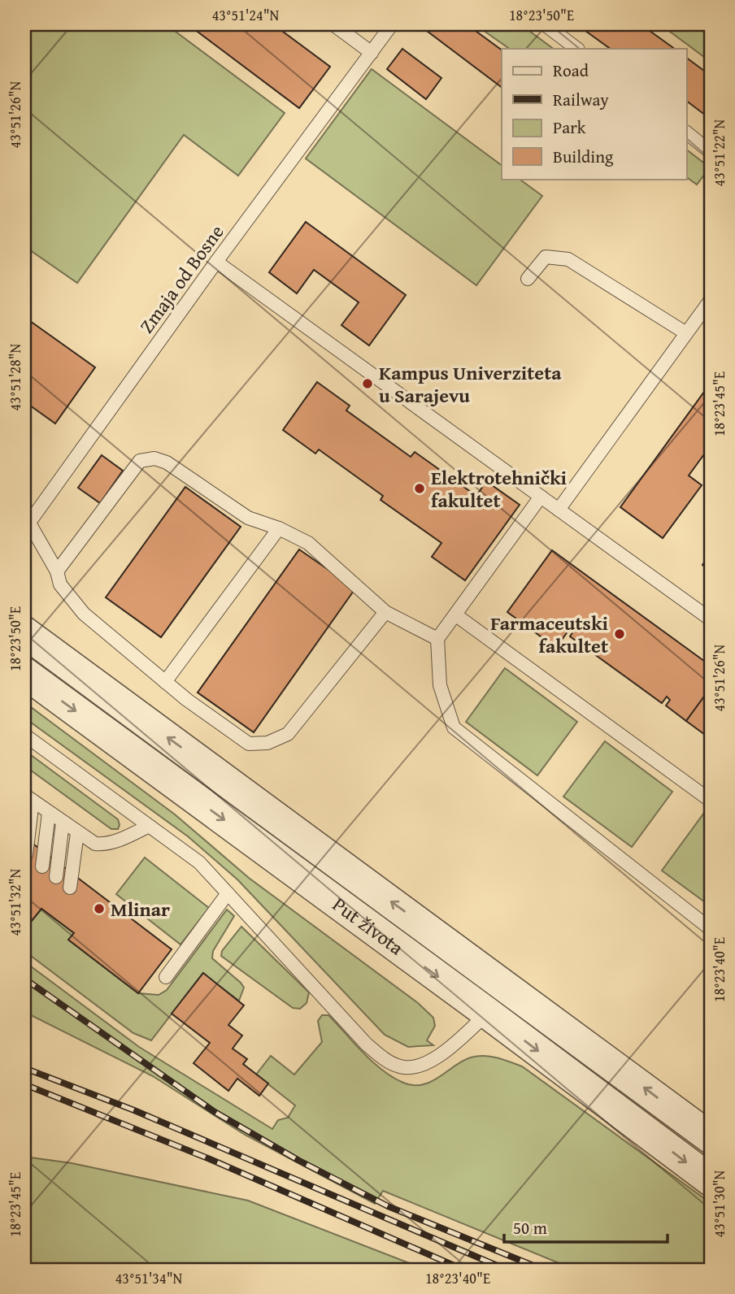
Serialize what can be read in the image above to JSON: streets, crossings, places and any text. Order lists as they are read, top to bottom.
{
  "streets": {
    "street": ["Put života"],
    "lane": ["Zmaja od Bosne"]
  },
  "places": [
    "Kampus Univerziteta u Sarajevu",
    "Elektrotehnički fakultet",
    "Farmaceutski fakultet",
    "Mlinar"
  ],
  "legend": [
    "Road",
    "Railway",
    "Park",
    "Building"
  ],
  "scale_bar": "50 m",
  "coordinates": [
    "43°51'24\"N",
    "18°23'50\"E",
    "43°51'26\"N",
    "43°51'22\"N",
    "43°51'28\"N",
    "18°23'45\"E",
    "43°51'32\"N",
    "18°23'40\"E",
    "43°51'30\"N",
    "43°51'34\"N"
  ]
}
